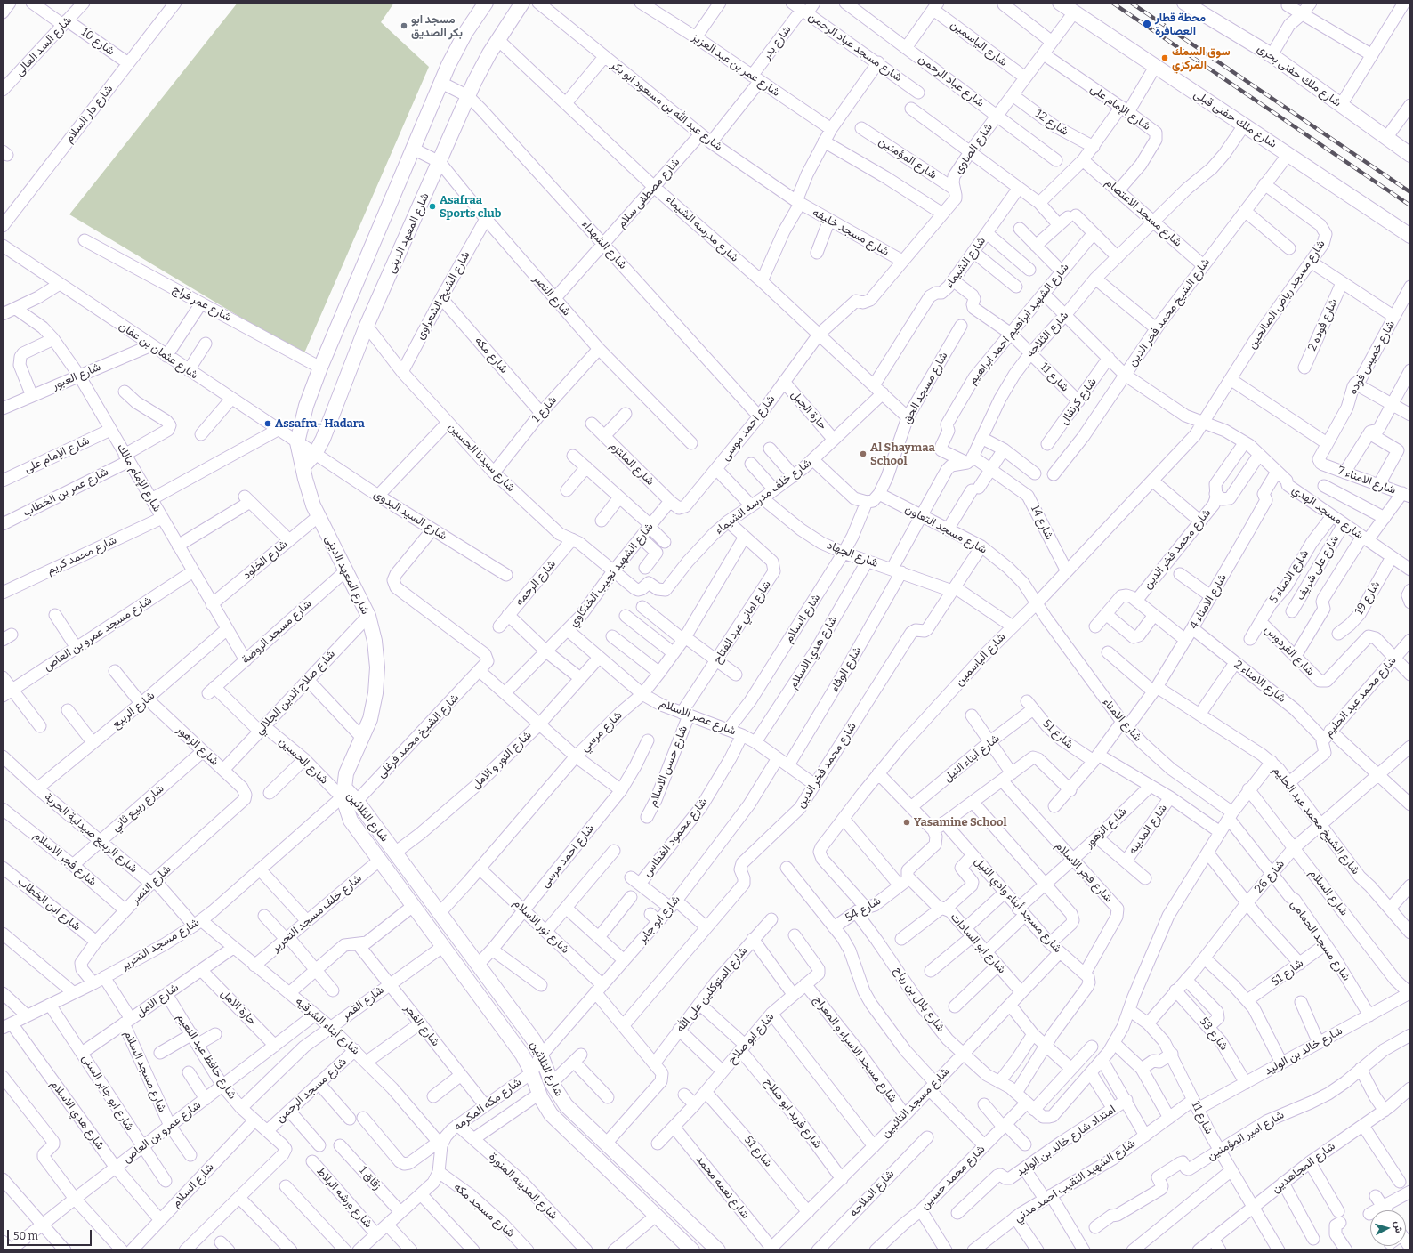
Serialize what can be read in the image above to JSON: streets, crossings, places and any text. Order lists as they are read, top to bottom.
{
  "streets": {
    "street": [
      "شارع 10",
      "شارع بدر",
      "شارع الياسمين",
      "شارع السد العالى",
      "شارع مسجد عباد الرحمن",
      "شارع عمر بن عبد العزيز",
      "شارع ملك حفنى بحرى",
      "شارع عباد الرحمن",
      "شارع عبد الله بن مسعود ابو بكر",
      "شارع الإمام على",
      "شارع دار السلام",
      "شارع ملك حفنى قبلى",
      "شارع 12",
      "شارع الصاوى",
      "شارع المؤمنين",
      "شارع مصطفى سلام",
      "شارع مسجد الاعتصام",
      "شارع مدرسه الشيماء",
      "شارع مسجد خليفه",
      "شارع المعهد الدينى",
      "شارع الشهداء",
      "شارع الشيماء",
      "شارع مسجد رياض الصالحين",
      "شارع الشيخ الشعراوى",
      "شارع النصر",
      "شارع عمر فراج",
      "شارع الشيخ محمد فخر الدين",
      "شارع الشهيد ابراهيم احمد ابراهيم",
      "شارع فوده 2",
      "شارع الثلاجه",
      "شارع عثمان بن عفان",
      "شارع مكه",
      "شارع خميس فوده",
      "شارع العبور",
      "شارع 11",
      "شارع مسجد الحق",
      "شارع كرنفال",
      "شارع 1",
      "حارة الجبل",
      "شارع احمد موسى",
      "شارع سيدنا الحسين",
      "شارع الملتزم",
      "شارع الإمام مالك",
      "شارع الامناء 7",
      "شارع عمر بن الخطاب",
      "شارع خلف مدرسه الشيماء",
      "شارع مسجد الهدي",
      "شارع السيد البدوى",
      "شارع 14",
      "شارع مسجد التعاون",
      "شارع محمد فخر الدين",
      "شارع الجهاد",
      "شارع محمد كريم",
      "شارع الخلود",
      "شارع على شريف",
      "شارع الشهيد نجيب الخنكاوي",
      "شارع الامناء 5",
      "شارع الرحمه",
      "شارع 19",
      "شارع الامناء 4",
      "شارع السلام",
      "شارع اماني عبد الفتاح",
      "شارع مسجد الروضة",
      "شارع مسجد عمرو بن العاص",
      "شارع الفردوس",
      "شارع هدي الاسلام",
      "شارع الوفاء",
      "شارع الامناء 2",
      "شارع صلاح الدين الجلالي",
      "شارع محمد عبد الحليم",
      "شارع الربيع",
      "شارع عصر الاسلام",
      "شارع الامناء",
      "شارع مرسي",
      "شارع 51",
      "شارع الشيخ محمد فرغلى",
      "شارع الزهور",
      "شارع أبناء النيل",
      "شارع النور و الامل",
      "شارع الحسين",
      "شارع حسن الاسلام",
      "شارع ربيع ثاني",
      "شارع الثلاثين",
      "شارع الشيخ محمد عبد الحليم",
      "شارع المدينه",
      "شارع الربيع صيدلية الحرية",
      "شارع محمود الغطاس",
      "شارع احمد مرسى",
      "شارع فجر الاسلام",
      "شارع 26",
      "شارع ابن الخطاب",
      "شارع مسجد أبناء وادي النيل",
      "شارع 54",
      "شارع خلف مسجد التحرير",
      "شارع ابو جابر",
      "شارع نور الاسلام",
      "شارع مسجد الحمامى",
      "شارع ابو السادات",
      "شارع مسجد التحرير",
      "شارع المتوكلين على الله",
      "شارع بلال بن رباح",
      "شارع الامل",
      "شارع القمر",
      "حارة الامل",
      "شارع الفجر",
      "شارع أبناء الشرقيه",
      "شارع 53",
      "شارع ابو صلاح",
      "شارع مسجد الاسراء و المعراج",
      "شارع خالد بن الوليد",
      "شارع حافظ عبد النعيم",
      "شارع مسجد السلام",
      "شارع مسجد الرحمن",
      "شارع ابو جابر السنى",
      "شارع مسجد التائبين",
      "شارع مكه المكرمه",
      "شارع فريد ابو صلاح",
      "شارع عمرو بن العاص",
      "شارع امير المؤمنين",
      "امتداد شارع خالد بن الوليد",
      "شارع المجاهدين",
      "شارع محمد حسين",
      "زقاق 1",
      "شارع الشهيد النقيب احمد مدني",
      "شارع المدينه المنورة",
      "شارع نعمه محمد",
      "شارع الملاحه",
      "شارع ورشه البلاط",
      "شارع مسجد مكه"
    ]
  },
  "crossings": [
    ["شارع 10", "شارع السد العالى"],
    ["شارع 10", "شارع دار السلام"],
    ["شارع بدر", "شارع مسجد عباد الرحمن"],
    ["شارع بدر", "شارع عمر بن عبد العزيز"],
    ["شارع بدر", "شارع عبد الله بن مسعود ابو بكر"],
    ["شارع الياسمين", "شارع الصاوى"],
    ["شارع الياسمين", "شارع مسجد رياض الصالحين"],
    ["شارع الياسمين", "شارع مسجد الهدي"],
    ["شارع الياسمين", "شارع 14"],
    ["شارع الياسمين", "شارع مسجد التعاون"],
    ["شارع الياسمين", "شارع الجهاد"],
    ["شارع الياسمين", "شارع الامناء"],
    ["شارع الياسمين", "شارع 54"],
    ["شارع الياسمين", "شارع بلال بن رباح"],
    ["شارع عباد الرحمن", "شارع الصاوى"],
    ["شارع عبد الله بن مسعود ابو بكر", "شارع مصطفى سلام"],
    ["شارع عبد الله بن مسعود ابو بكر", "شارع مسجد خليفه"],
    ["شارع الإمام على", "شارع الصاوى"],
    ["شارع الإمام على", "شارع مسجد الاعتصام"],
    ["شارع الإمام على", "شارع الإمام مالك"],
    ["شارع ملك حفنى قبلى", "شارع الصاوى"],
    ["شارع ملك حفنى قبلى", "شارع الشيخ محمد فخر الدين"],
    ["شارع ملك حفنى قبلى", "شارع الثلاجه"],
    ["شارع 12", "شارع الصاوى"],
    ["شارع الصاوى", "شارع المؤمنين"],
    ["شارع الصاوى", "شارع مدرسه الشيماء"],
    ["شارع الصاوى", "شارع مسجد خليفه"],
    ["شارع الصاوى", "شارع احمد موسى"],
    ["شارع مصطفى سلام", "شارع مدرسه الشيماء"],
    ["شارع مصطفى سلام", "شارع الشهداء"],
    ["شارع مصطفى سلام", "شارع النصر"],
    ["شارع مسجد الاعتصام", "شارع الشيخ محمد فخر الدين"],
    ["شارع مسجد الاعتصام", "شارع الثلاجه"],
    ["شارع مدرسه الشيماء", "شارع المعهد الدينى"],
    ["شارع مدرسه الشيماء", "شارع الشيماء"],
    ["شارع مدرسه الشيماء", "شارع مسجد الحق"],
    ["شارع مدرسه الشيماء", "شارع احمد موسى"],
    ["شارع مدرسه الشيماء", "شارع خلف مدرسه الشيماء"],
    ["شارع المعهد الدينى", "شارع الشهداء"],
    ["شارع المعهد الدينى", "شارع النصر"],
    ["شارع المعهد الدينى", "شارع عمر فراج"],
    ["شارع المعهد الدينى", "شارع عثمان بن عفان"],
    ["شارع المعهد الدينى", "شارع سيدنا الحسين"],
    ["شارع المعهد الدينى", "شارع السيد البدوى"],
    ["شارع المعهد الدينى", "شارع الخلود"],
    ["شارع المعهد الدينى", "شارع مسجد الروضة"],
    ["شارع المعهد الدينى", "شارع صلاح الدين الجلالي"],
    ["شارع المعهد الدينى", "شارع الشيخ محمد فرغلى"],
    ["شارع المعهد الدينى", "شارع الحسين"],
    ["شارع المعهد الدينى", "شارع الثلاثين"],
    ["شارع المعهد الدينى", "شارع مسجد التحرير"],
    ["شارع الشهداء", "شارع احمد موسى"],
    ["شارع الشيماء", "شارع 11"],
    ["شارع مسجد رياض الصالحين", "شارع الشيخ محمد فخر الدين"],
    ["شارع مسجد رياض الصالحين", "شارع مسجد الهدي"],
    ["شارع الشيخ الشعراوى", "شارع النصر"],
    ["شارع الشيخ الشعراوى", "شارع مكه"],
    ["شارع الشيخ الشعراوى", "شارع سيدنا الحسين"],
    ["شارع النصر", "شارع 1"],
    ["شارع النصر", "شارع الزهور"],
    ["شارع النصر", "شارع الربيع صيدلية الحرية"],
    ["شارع النصر", "شارع فجر الاسلام"],
    ["شارع النصر", "شارع ابن الخطاب"],
    ["شارع النصر", "شارع مسجد التحرير"],
    ["شارع الشيخ محمد فخر الدين", "شارع مسجد الهدي"],
    ["شارع الشهيد ابراهيم احمد ابراهيم", "شارع الثلاجه"],
    ["شارع الشهيد ابراهيم احمد ابراهيم", "شارع 11"],
    ["شارع الشهيد ابراهيم احمد ابراهيم", "شارع مسجد الهدي"],
    ["شارع الشهيد ابراهيم احمد ابراهيم", "شارع 14"],
    ["شارع الثلاجه", "شارع 11"],
    ["شارع الثلاجه", "شارع مسجد الهدي"],
    ["شارع الثلاجه", "شارع 14"],
    ["شارع عثمان بن عفان", "شارع العبور"],
    ["شارع عثمان بن عفان", "شارع السيد البدوى"],
    ["شارع مكه", "شارع 1"],
    ["شارع خميس فوده", "شارع الامناء 7"],
    ["شارع العبور", "شارع الإمام مالك"],
    ["شارع 11", "شارع كرنفال"],
    ["شارع 11", "شارع 26"],
    ["شارع 11", "شارع خالد بن الوليد"],
    ["شارع 11", "شارع امير المؤمنين"],
    ["شارع 11", "شارع المجاهدين"],
    ["شارع 11", "شارع الشهيد النقيب احمد مدني"],
    ["شارع مسجد الحق", "شارع مسجد التعاون"],
    ["شارع مسجد الحق", "شارع السلام"],
    ["شارع كرنفال", "شارع مسجد الهدي"],
    ["شارع 1", "شارع سيدنا الحسين"],
    ["حارة الجبل", "شارع احمد موسى"],
    ["حارة الجبل", "شارع خلف مدرسه الشيماء"],
    ["شارع احمد موسى", "شارع الملتزم"],
    ["شارع احمد موسى", "شارع الشهيد نجيب الخنكاوي"],
    ["شارع سيدنا الحسين", "شارع خلف مدرسه الشيماء"],
    ["شارع سيدنا الحسين", "شارع الشهيد نجيب الخنكاوي"],
    ["شارع سيدنا الحسين", "شارع الرحمه"],
    ["شارع الملتزم", "شارع الشهيد نجيب الخنكاوي"],
    ["شارع الإمام مالك", "شارع عمر بن الخطاب"],
    ["شارع الإمام مالك", "شارع محمد كريم"],
    ["شارع الإمام مالك", "شارع الخلود"],
    ["شارع الإمام مالك", "شارع مسجد الروضة"],
    ["شارع الإمام مالك", "شارع مسجد عمرو بن العاص"],
    ["شارع الإمام مالك", "شارع الربيع"],
    ["شارع خلف مدرسه الشيماء", "شارع الجهاد"],
    ["شارع خلف مدرسه الشيماء", "شارع الشهيد نجيب الخنكاوي"],
    ["شارع خلف مدرسه الشيماء", "شارع اماني عبد الفتاح"],
    ["شارع مسجد الهدي", "شارع محمد فخر الدين"],
    ["شارع مسجد الهدي", "شارع على شريف"],
    ["شارع مسجد الهدي", "شارع الامناء 5"],
    ["شارع مسجد الهدي", "شارع 19"],
    ["شارع مسجد الهدي", "شارع الامناء 4"],
    ["شارع مسجد التعاون", "شارع محمد فخر الدين"],
    ["شارع مسجد التعاون", "شارع الامناء"],
    ["شارع محمد فخر الدين", "شارع الجهاد"],
    ["شارع محمد فخر الدين", "شارع عصر الاسلام"],
    ["شارع محمد فخر الدين", "شارع نور الاسلام"],
    ["شارع الجهاد", "شارع السلام"],
    ["شارع الجهاد", "شارع هدي الاسلام"],
    ["شارع الجهاد", "شارع الوفاء"],
    ["شارع الشهيد نجيب الخنكاوي", "شارع عصر الاسلام"],
    ["شارع الامناء 5", "شارع الفردوس"],
    ["شارع الامناء 4", "شارع الامناء 2"],
    ["شارع الامناء 4", "شارع الامناء"],
    ["شارع الامناء 4", "شارع 51"],
    ["شارع الامناء 4", "شارع الشيخ محمد عبد الحليم"],
    ["شارع السلام", "شارع هدي الاسلام"],
    ["شارع السلام", "شارع عصر الاسلام"],
    ["شارع السلام", "شارع 26"],
    ["شارع السلام", "شارع خالد بن الوليد"],
    ["شارع السلام", "شارع حافظ عبد النعيم"],
    ["شارع اماني عبد الفتاح", "شارع عصر الاسلام"],
    ["شارع اماني عبد الفتاح", "شارع مرسي"],
    ["شارع اماني عبد الفتاح", "شارع حسن الاسلام"],
    ["شارع مسجد الروضة", "شارع الحسين"],
    ["شارع الفردوس", "شارع محمد عبد الحليم"],
    ["شارع هدي الاسلام", "شارع عصر الاسلام"],
    ["شارع هدي الاسلام", "شارع مسجد التحرير"],
    ["شارع هدي الاسلام", "شارع عمرو بن العاص"],
    ["شارع الوفاء", "شارع عصر الاسلام"],
    ["شارع الامناء 2", "شارع محمد عبد الحليم"],
    ["شارع الامناء 2", "شارع 26"],
    ["شارع صلاح الدين الجلالي", "شارع الزهور"],
    ["شارع صلاح الدين الجلالي", "شارع الحسين"],
    ["شارع محمد عبد الحليم", "شارع الشيخ محمد عبد الحليم"],
    ["شارع الربيع", "شارع الزهور"],
    ["شارع الربيع", "شارع الربيع صيدلية الحرية"],
    ["شارع عصر الاسلام", "شارع مرسي"],
    ["شارع عصر الاسلام", "شارع النور و الامل"],
    ["شارع عصر الاسلام", "شارع حسن الاسلام"],
    ["شارع عصر الاسلام", "شارع محمود الغطاس"],
    ["شارع عصر الاسلام", "شارع ابو جابر"],
    ["شارع الامناء", "شارع مسجد الحمامى"],
    ["شارع مرسي", "شارع الثلاثين"],
    ["شارع مرسي", "شارع نور الاسلام"],
    ["شارع 51", "شارع الزهور"],
    ["شارع 51", "شارع أبناء النيل"],
    ["شارع 51", "شارع المدينه"],
    ["شارع 51", "شارع مسجد الحمامى"],
    ["شارع 51", "شارع ابو صلاح"],
    ["شارع 51", "شارع مسجد التائبين"],
    ["شارع الشيخ محمد فرغلى", "شارع الحسين"],
    ["شارع الشيخ محمد فرغلى", "شارع الثلاثين"],
    ["شارع الشيخ محمد فرغلى", "شارع مسجد التحرير"],
    ["شارع الزهور", "شارع ربيع ثاني"],
    ["شارع الزهور", "شارع فجر الاسلام"],
    ["شارع الزهور", "شارع مسجد أبناء وادي النيل"],
    ["شارع الزهور", "شارع ابو السادات"],
    ["شارع النور و الامل", "شارع الثلاثين"],
    ["شارع الحسين", "شارع الثلاثين"],
    ["شارع الحسين", "شارع مسجد التحرير"],
    ["شارع ربيع ثاني", "شارع الربيع صيدلية الحرية"],
    ["شارع ربيع ثاني", "شارع فجر الاسلام"],
    ["شارع الثلاثين", "شارع احمد مرسى"],
    ["شارع الثلاثين", "شارع خلف مسجد التحرير"],
    ["شارع الثلاثين", "شارع ابو جابر"],
    ["شارع الثلاثين", "شارع نور الاسلام"],
    ["شارع الثلاثين", "شارع مسجد التحرير"],
    ["شارع الثلاثين", "شارع القمر"],
    ["شارع الثلاثين", "شارع مكه المكرمه"],
    ["شارع الشيخ محمد عبد الحليم", "شارع 26"],
    ["شارع الربيع صيدلية الحرية", "شارع مسجد التحرير"],
    ["شارع الربيع صيدلية الحرية", "شارع أبناء الشرقيه"],
    ["شارع محمود الغطاس", "شارع ابو جابر"],
    ["شارع احمد مرسى", "شارع نور الاسلام"],
    ["شارع فجر الاسلام", "شارع مسجد أبناء وادي النيل"],
    ["شارع 26", "شارع مسجد الحمامى"],
    ["شارع 26", "شارع 53"],
    ["شارع مسجد أبناء وادي النيل", "شارع مسجد التائبين"],
    ["شارع 54", "شارع ابو السادات"],
    ["شارع 54", "شارع بلال بن رباح"],
    ["شارع خلف مسجد التحرير", "شارع أبناء الشرقيه"],
    ["شارع ابو جابر", "شارع نور الاسلام"],
    ["شارع ابو جابر", "شارع مكه المكرمه"],
    ["شارع نور الاسلام", "شارع المتوكلين على الله"],
    ["شارع مسجد الحمامى", "شارع خالد بن الوليد"],
    ["شارع ابو السادات", "شارع مسجد التائبين"],
    ["شارع مسجد التحرير", "شارع أبناء الشرقيه"],
    ["شارع مسجد التحرير", "شارع مسجد السلام"],
    ["شارع مسجد التحرير", "شارع ابو جابر السنى"],
    ["شارع المتوكلين على الله", "شارع فريد ابو صلاح"],
    ["شارع بلال بن رباح", "شارع مسجد التائبين"],
    ["شارع بلال بن رباح", "شارع محمد حسين"],
    ["شارع الامل", "حارة الامل"],
    ["شارع الامل", "شارع أبناء الشرقيه"],
    ["شارع الامل", "شارع حافظ عبد النعيم"],
    ["شارع الامل", "شارع مسجد السلام"],
    ["شارع الامل", "شارع ابو جابر السنى"],
    ["شارع القمر", "شارع الفجر"],
    ["شارع القمر", "شارع أبناء الشرقيه"],
    ["شارع القمر", "شارع حافظ عبد النعيم"],
    ["حارة الامل", "شارع عمرو بن العاص"],
    ["شارع الفجر", "شارع مكه المكرمه"],
    ["شارع أبناء الشرقيه", "شارع مسجد الرحمن"],
    ["شارع أبناء الشرقيه", "شارع مكه المكرمه"],
    ["شارع أبناء الشرقيه", "شارع عمرو بن العاص"],
    ["شارع 53", "شارع خالد بن الوليد"],
    ["شارع ابو صلاح", "شارع مسجد الاسراء و المعراج"],
    ["شارع ابو صلاح", "شارع فريد ابو صلاح"],
    ["شارع ابو صلاح", "شارع نعمه محمد"],
    ["شارع مسجد الاسراء و المعراج", "شارع مسجد التائبين"],
    ["شارع خالد بن الوليد", "شارع الشهيد النقيب احمد مدني"],
    ["شارع حافظ عبد النعيم", "شارع مسجد الرحمن"],
    ["شارع حافظ عبد النعيم", "شارع عمرو بن العاص"],
    ["شارع مسجد السلام", "شارع عمرو بن العاص"],
    ["شارع ابو جابر السنى", "شارع عمرو بن العاص"],
    ["شارع مسجد التائبين", "شارع فريد ابو صلاح"],
    ["شارع مسجد التائبين", "شارع نعمه محمد"],
    ["شارع مكه المكرمه", "زقاق 1"],
    ["شارع مكه المكرمه", "شارع المدينه المنورة"],
    ["شارع مكه المكرمه", "شارع ورشه البلاط"],
    ["شارع مكه المكرمه", "شارع مسجد مكه"]
  ],
  "places": [
    "محطة قطار العصافرة",
    "مسجد ابو بكر الصديق",
    "سوق السمك المركزي",
    "Asafraa Sports club",
    "Assafra- Hadara",
    "Al Shaymaa School",
    "Yasamine School"
  ],
  "scale_bar": "50 m",
  "north": "right"
}
